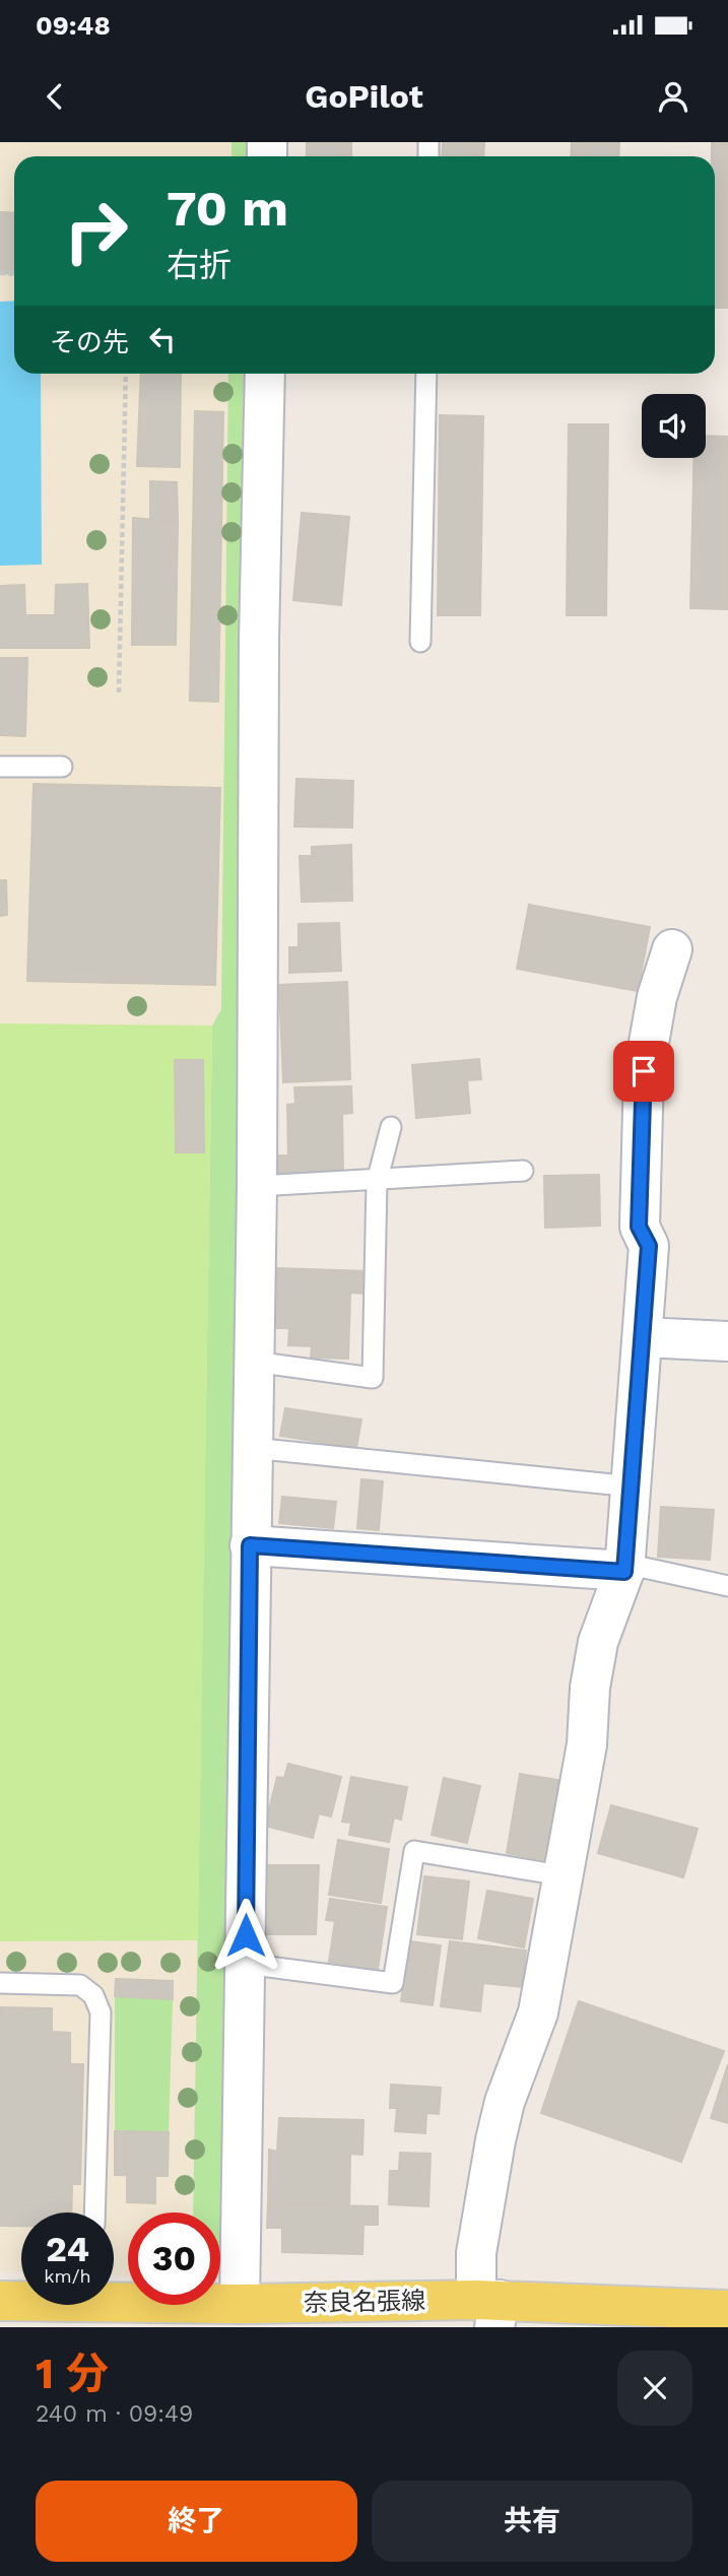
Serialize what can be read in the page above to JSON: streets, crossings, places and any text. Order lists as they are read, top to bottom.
{
  "streets": {
    "main road": ["奈良名張線"]
  },
  "page": {
    "status": "09:48",
    "header": "GoPilot",
    "turn": ["70 m", "右折"],
    "then": "その先",
    "speed": "24 km/h",
    "limit": "30",
    "heading": ["1 分", "240 m · 09:49"],
    "buttons": ["終了", "共有"]
  }
}
